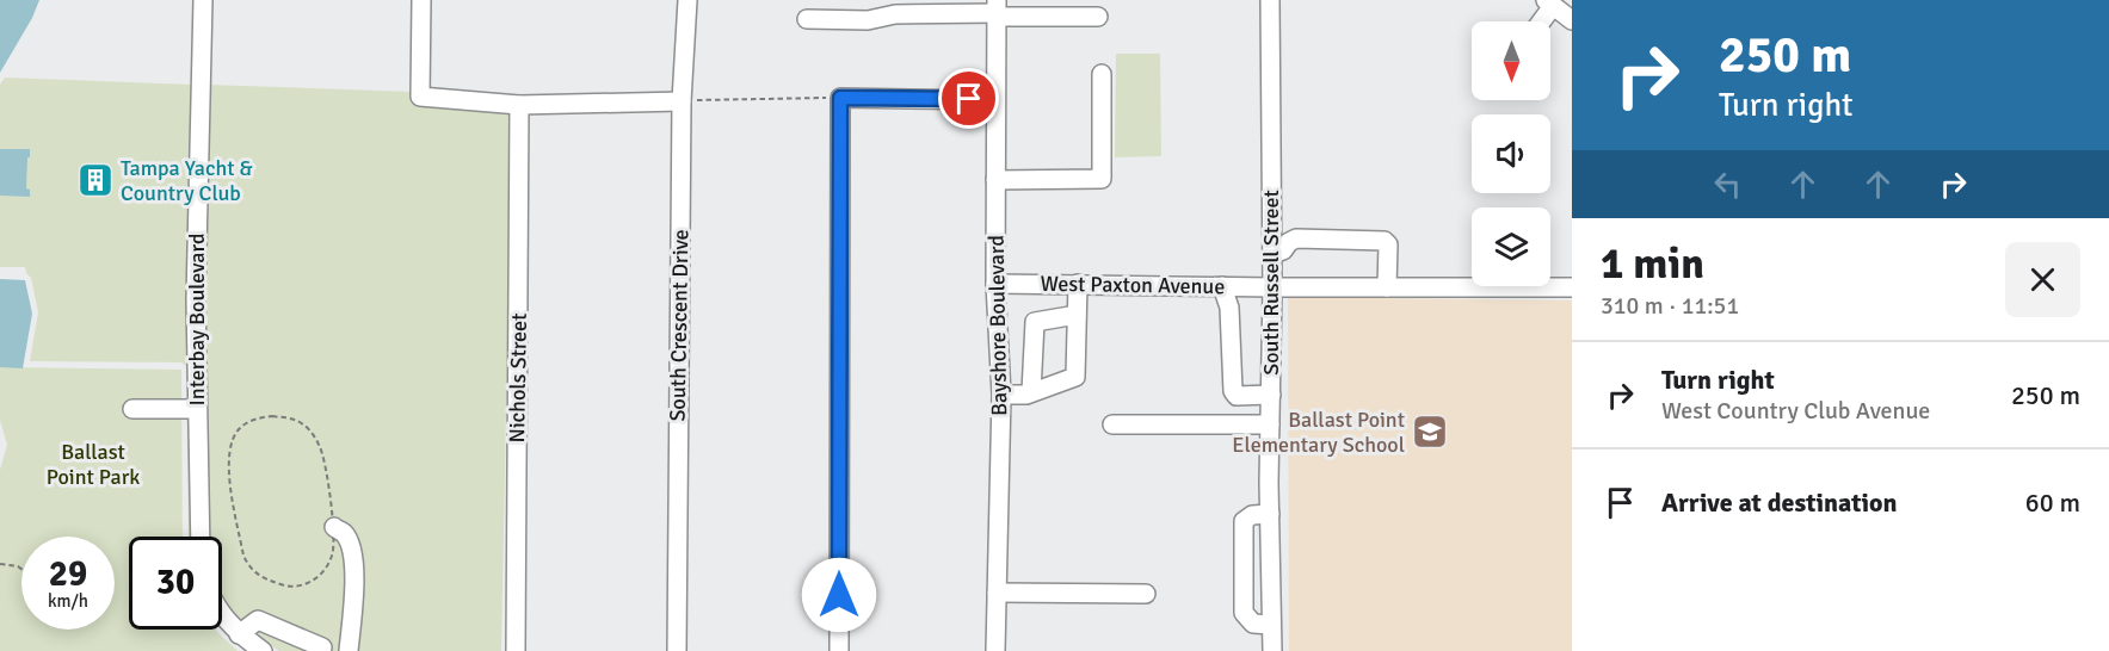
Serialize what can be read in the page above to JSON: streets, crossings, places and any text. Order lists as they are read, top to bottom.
{
  "streets": {
    "street": [
      "South Russell Street",
      "West Paxton Avenue",
      "Interbay Boulevard",
      "South Crescent Drive",
      "Bayshore Boulevard",
      "Nichols Street"
    ]
  },
  "crossings": [
    ["South Russell Street", "West Paxton Avenue"],
    ["West Paxton Avenue", "Bayshore Boulevard"]
  ],
  "parks": ["Ballast Point Park"],
  "places": {
    "building": ["Tampa Yacht & Country Club"],
    "school or university": ["Ballast Point Elementary School"]
  },
  "north": "bottom",
  "page": {
    "turn": ["250 m", "Turn right"],
    "heading": ["1 min", "310 m · 11:51"],
    "list": [
      {
        "name": "Turn right",
        "note": "West Country Club Avenue",
        "value": "250 m"
      },
      {
        "name": "Arrive at destination",
        "value": "60 m"
      }
    ],
    "speed": "29 km/h",
    "limit": "30"
  }
}
